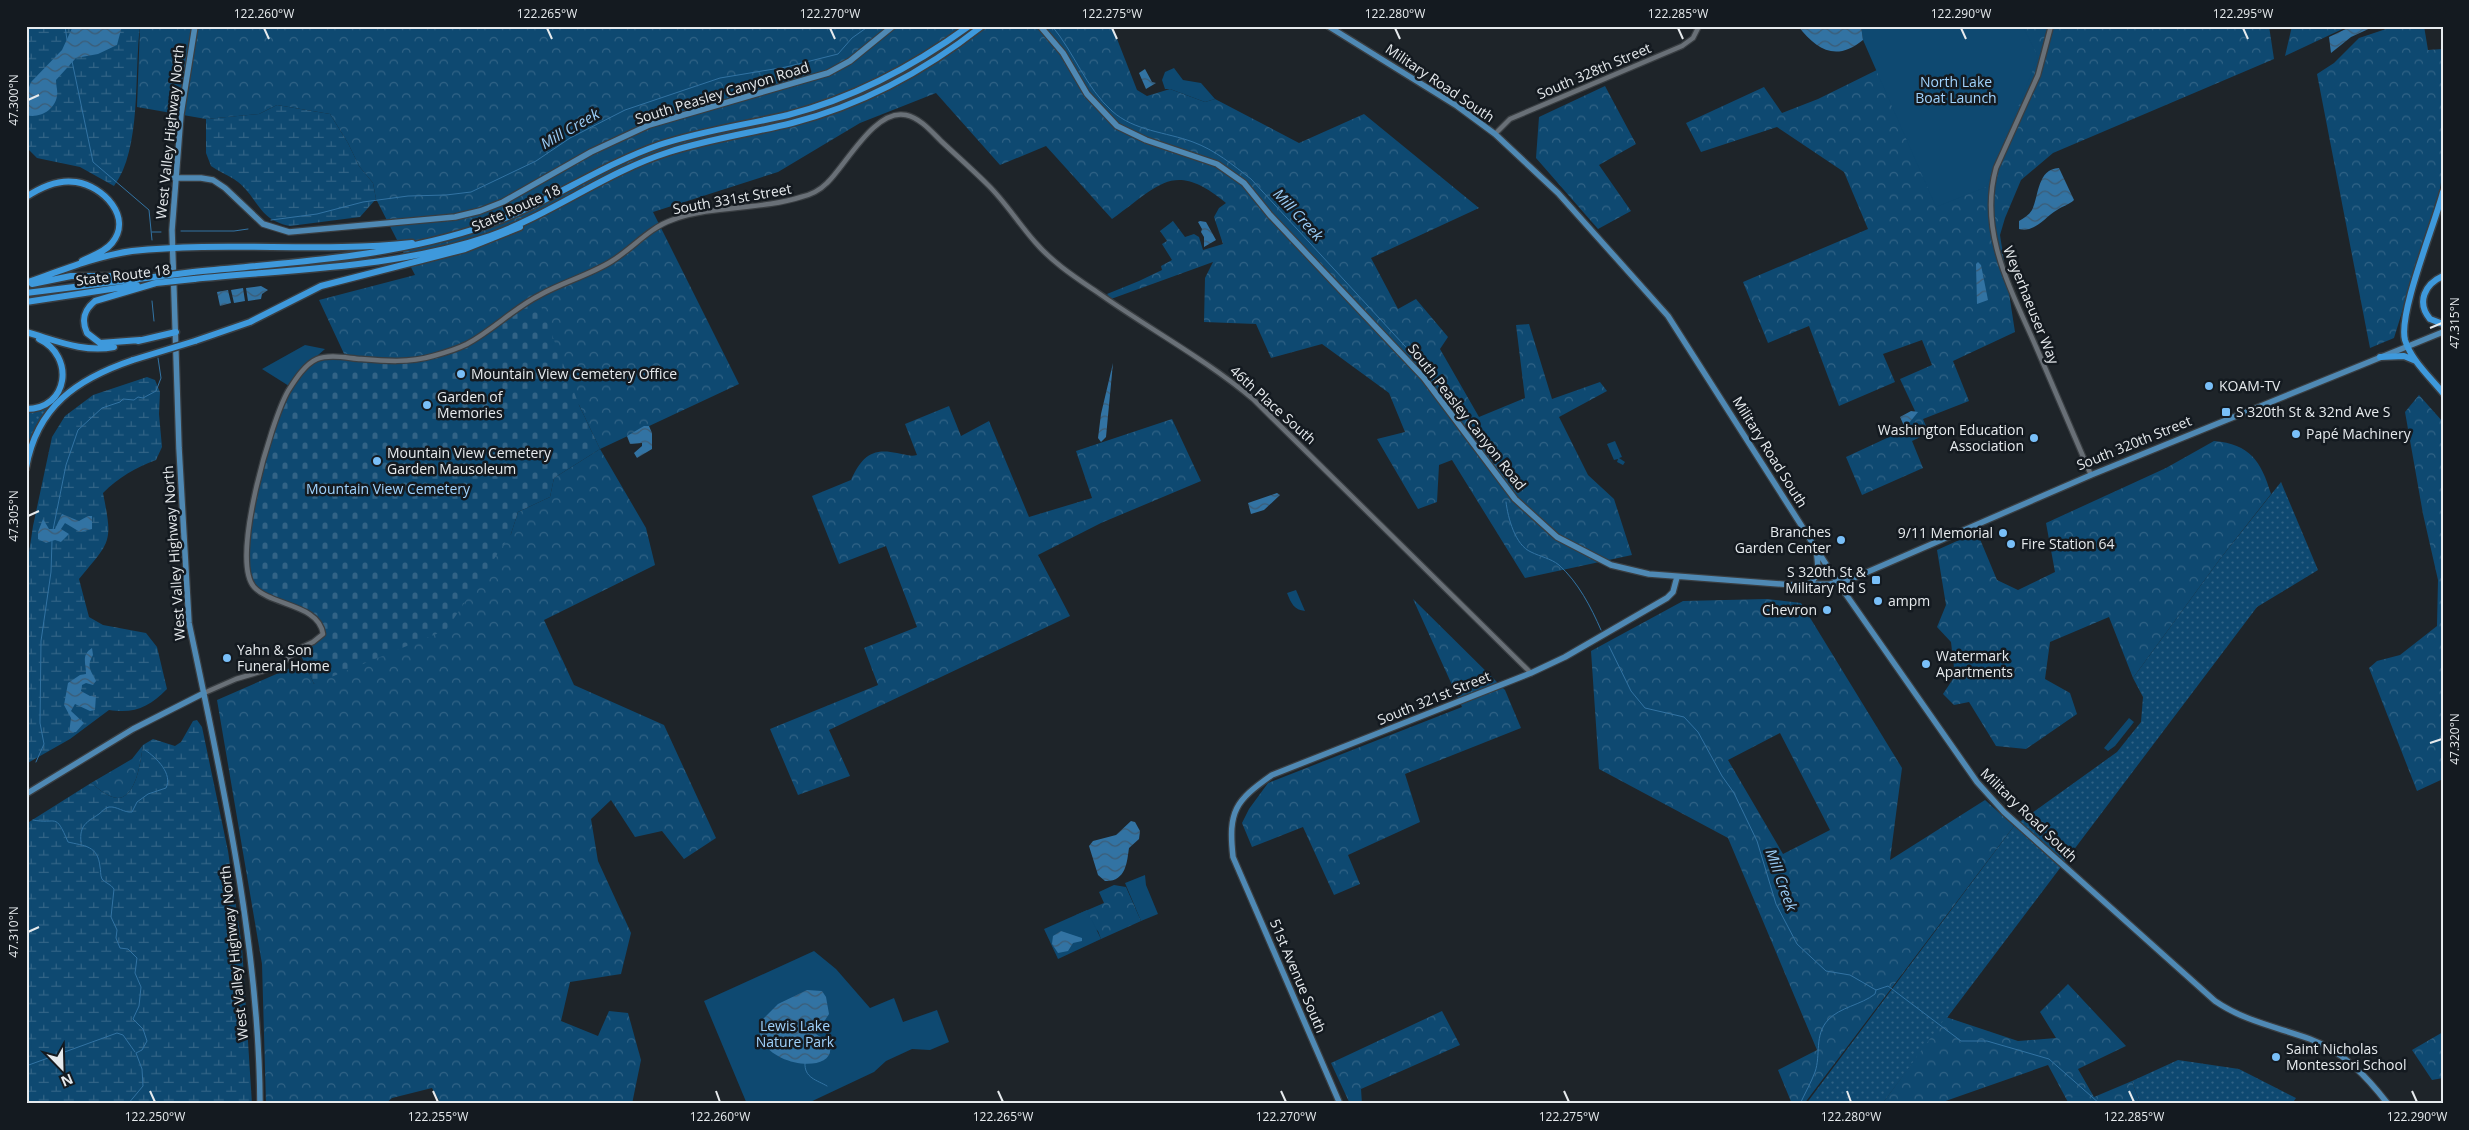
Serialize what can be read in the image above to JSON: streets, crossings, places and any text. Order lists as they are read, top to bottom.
{
  "streets": {
    "highway": ["State Route 18"],
    "main road": [
      "Military Road South",
      "South Peasley Canyon Road",
      "West Valley Highway North",
      "South 320th Street",
      "South 321st Street",
      "51st Avenue South"
    ],
    "street": [
      "South 328th Street",
      "South 331st Street",
      "Weyerhaeuser Way",
      "46th Place South"
    ]
  },
  "crossings": [
    ["South 328th Street", "Military Road South"],
    ["Military Road South", "South Peasley Canyon Road"],
    ["Military Road South", "South 320th Street"],
    ["South Peasley Canyon Road", "West Valley Highway North"],
    ["South Peasley Canyon Road", "South 320th Street"],
    ["South Peasley Canyon Road", "South 321st Street"],
    ["West Valley Highway North", "South 331st Street"],
    ["South 331st Street", "46th Place South"],
    ["Weyerhaeuser Way", "South 320th Street"],
    ["46th Place South", "South 321st Street"],
    ["South 321st Street", "51st Avenue South"]
  ],
  "water": ["Mill Creek"],
  "parks": ["North Lake Boat Launch", "Mountain View Cemetery", "Lewis Lake Nature Park"],
  "places": {
    "other": [
      "Mountain View Cemetery Office",
      "KOAM-TV",
      "Garden of Memories",
      "Papé Machinery",
      "Washington Education Association",
      "Mountain View Cemetery Garden Mausoleum",
      "9/11 Memorial",
      "Branches Garden Center",
      "Fire Station 64",
      "ampm",
      "Chevron",
      "Yahn & Son Funeral Home",
      "Watermark Apartments",
      "Saint Nicholas Montessori School"
    ],
    "transit": ["S 320th St & 32nd Ave S", "S 320th St & Military Rd S"]
  },
  "north": "bottom right",
  "coordinates": [
    "122.260°W",
    "122.265°W",
    "122.270°W",
    "122.275°W",
    "122.280°W",
    "122.285°W",
    "122.290°W",
    "122.295°W",
    "47.300°N",
    "47.315°N",
    "47.305°N",
    "47.320°N",
    "47.310°N",
    "122.250°W",
    "122.255°W"
  ]
}
